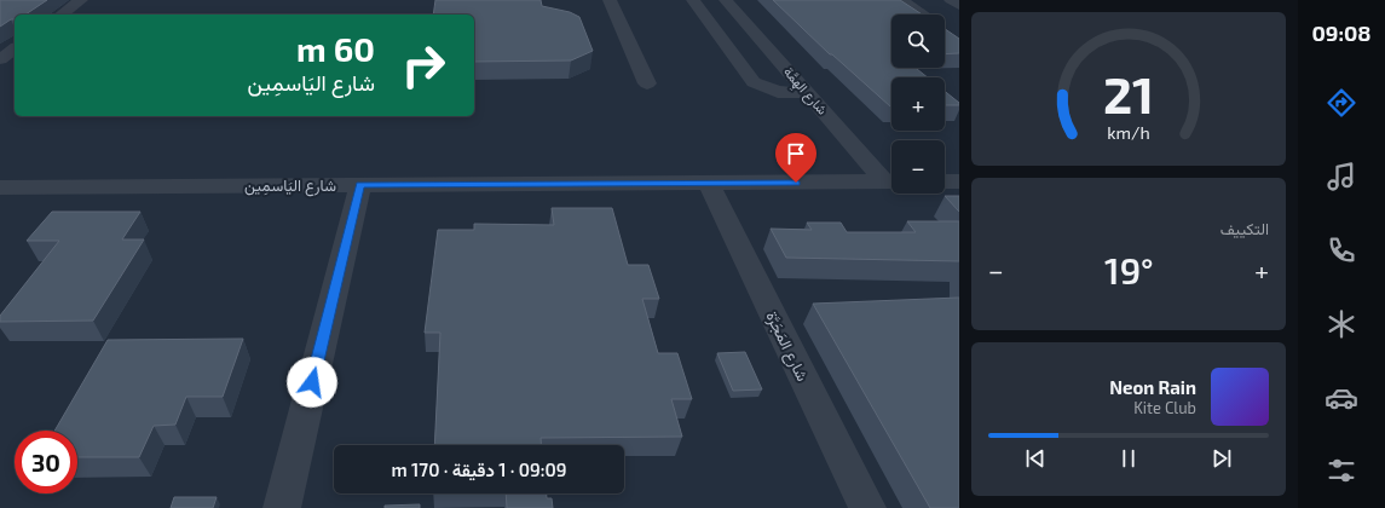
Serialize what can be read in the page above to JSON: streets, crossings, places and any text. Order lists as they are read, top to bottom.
{
  "streets": {
    "street": ["شارع الهِمَّة", "شارع اليَاسمِين", "شارع المَجَرَّة"]
  },
  "crossings": [
    ["شارع اليَاسمِين", "شارع المَجَرَّة"]
  ],
  "page": {
    "tabs": "09:08",
    "map_buttons": ["+", "−"],
    "turn": ["60 m", "شارع اليَاسمِين"],
    "tile": "التكييف",
    "heat": ["−", "19°", "+"],
    "song": ["Neon Rain", "Kite Club"],
    "limit": "30",
    "trip": "09:09 · 1 دقيقة · 170 m",
    "gauge": ["21", "km/h"]
  }
}
